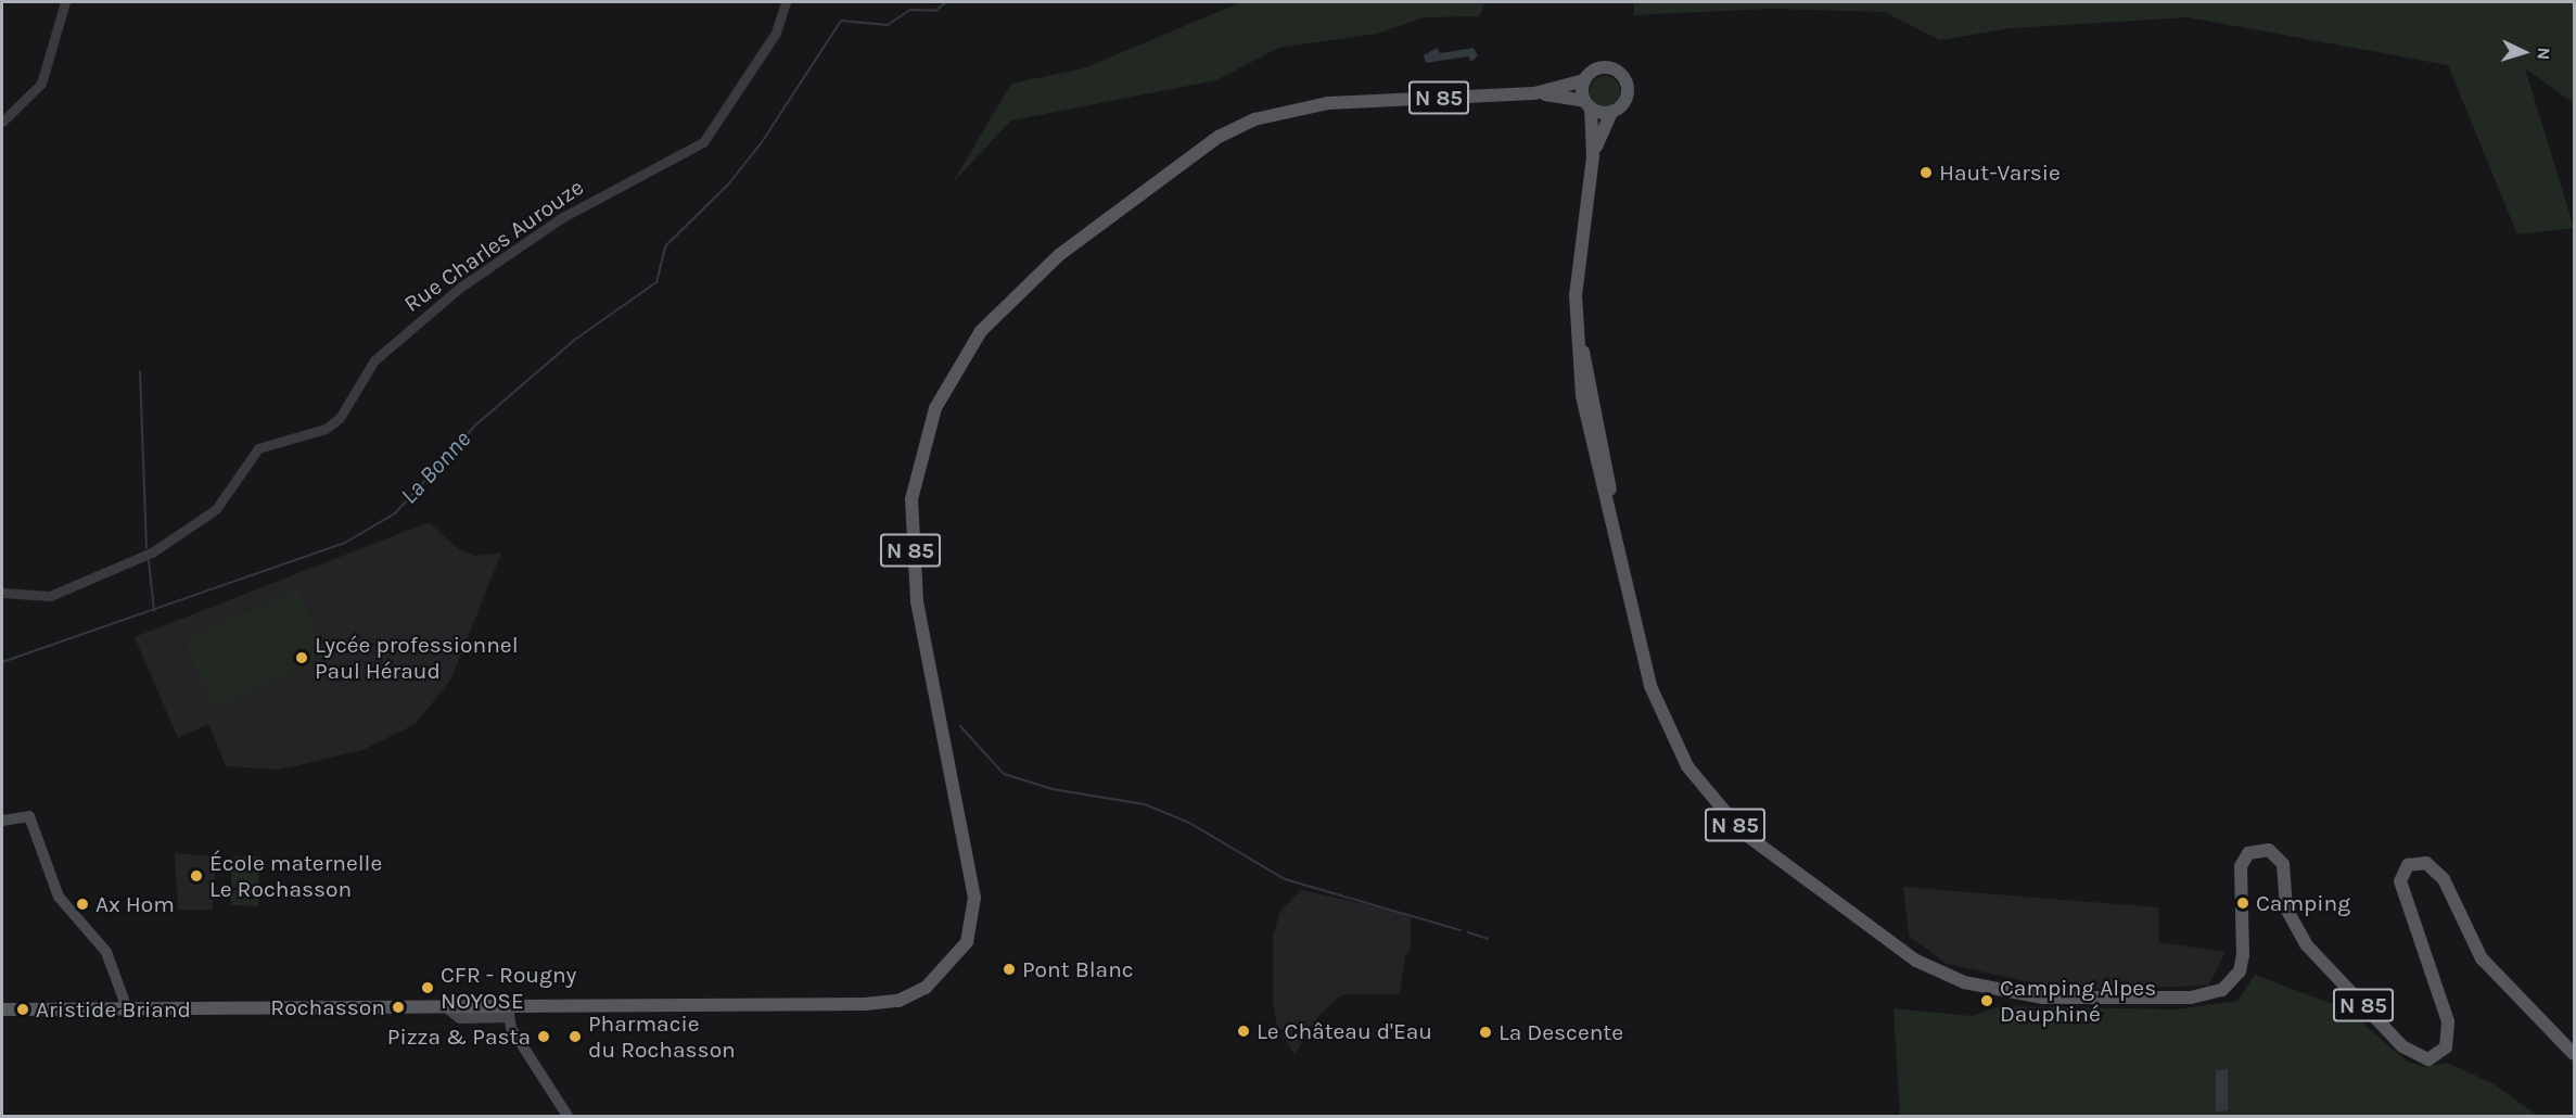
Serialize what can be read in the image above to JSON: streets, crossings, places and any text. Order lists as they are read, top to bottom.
{
  "streets": {
    "main road": ["N 85"],
    "street": ["Rue Charles Aurouze"]
  },
  "water": ["La Bonne"],
  "places": [
    "Haut-Varsie",
    "Lycée professionnel Paul Héraud",
    "École maternelle Le Rochasson",
    "Camping",
    "Ax Hom",
    "Pont Blanc",
    "CFR - Rougny NOYOSE",
    "Camping Alpes Dauphiné",
    "Rochasson",
    "Aristide Briand",
    "Le Château d'Eau",
    "La Descente",
    "Pizza & Pasta",
    "Pharmacie du Rochasson"
  ],
  "north": "right"
}
